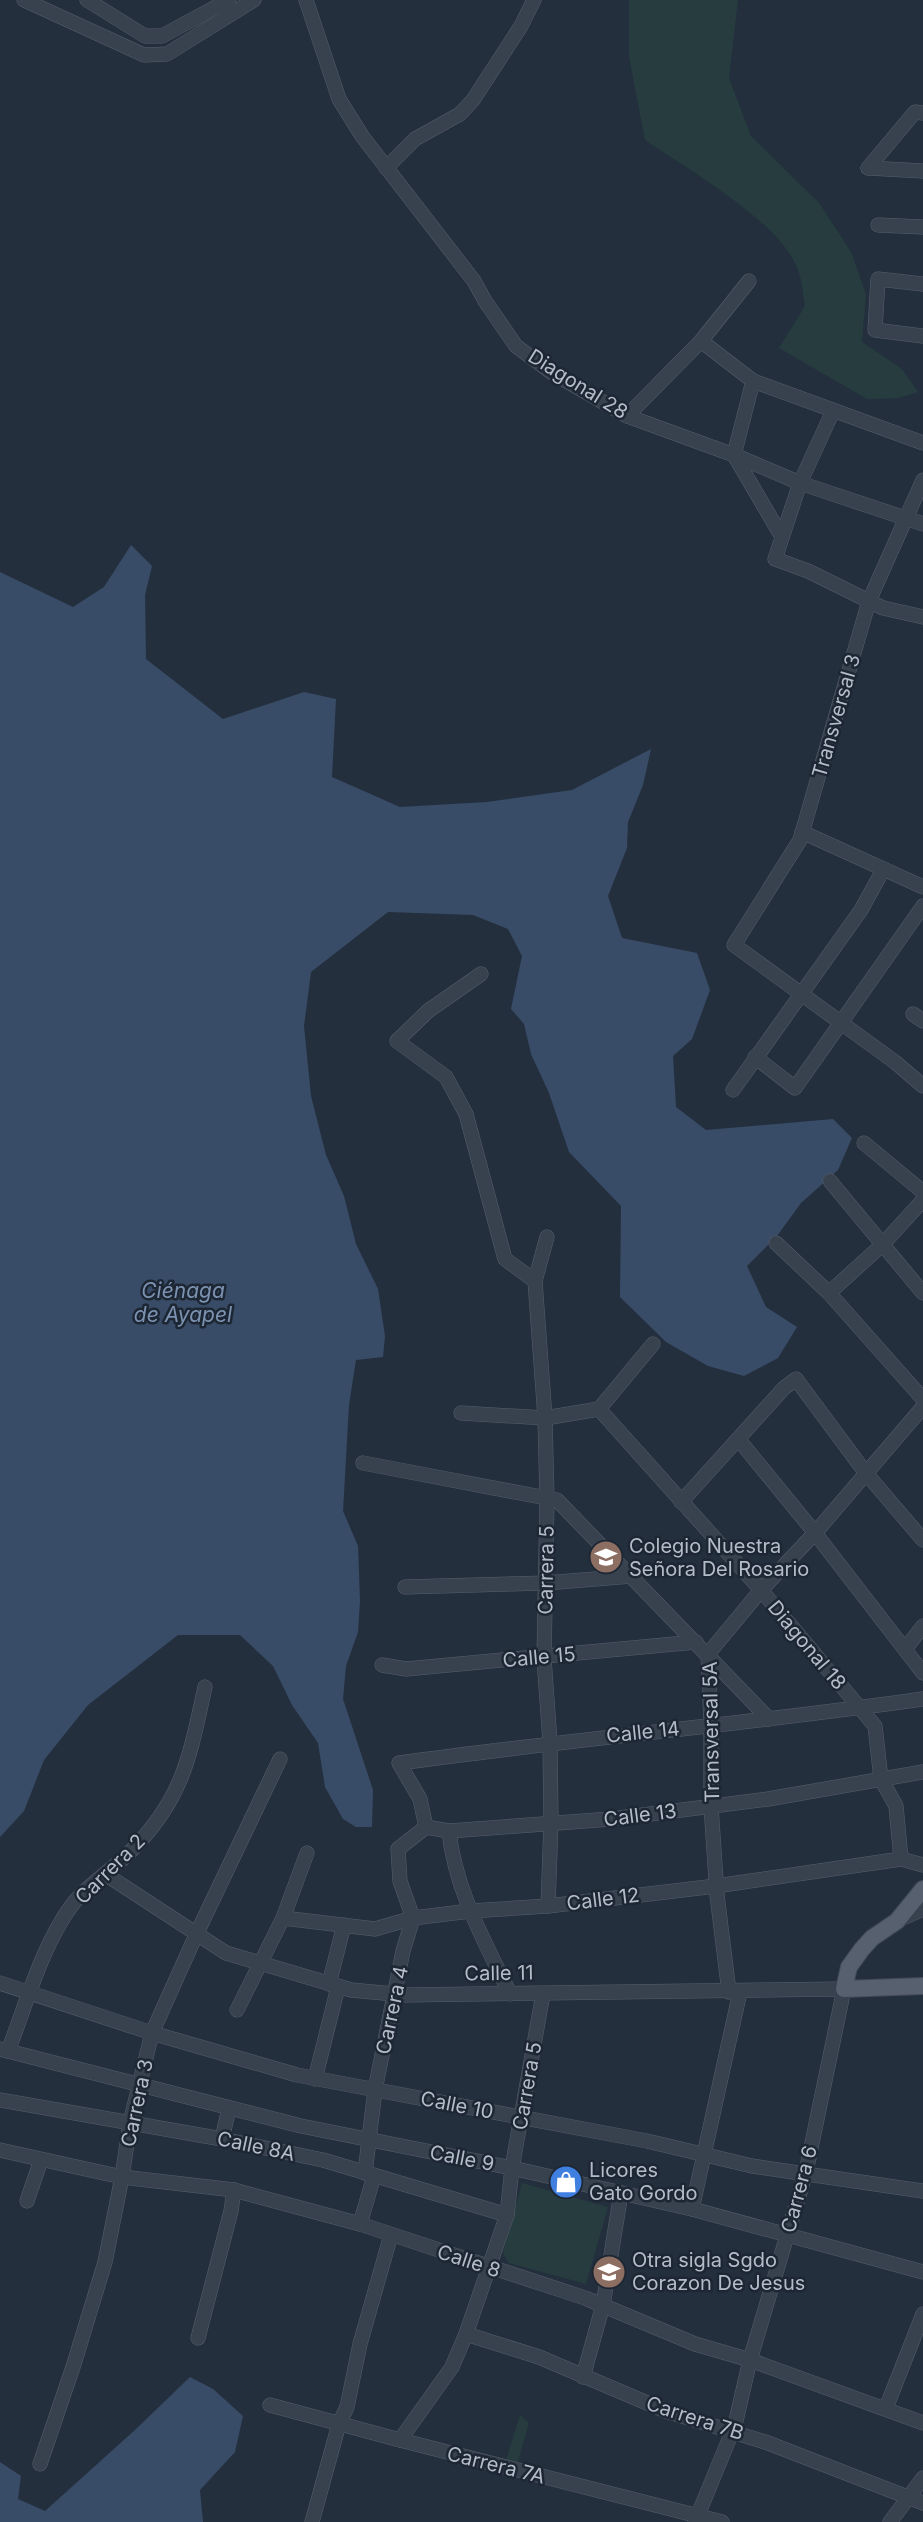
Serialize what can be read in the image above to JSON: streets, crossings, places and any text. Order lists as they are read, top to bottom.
{
  "streets": {
    "main road": ["Calle 11"],
    "street": [
      "Diagonal 28",
      "Transversal 3",
      "Carrera 5",
      "Diagonal 18",
      "Calle 15",
      "Calle 14",
      "Transversal 5A",
      "Calle 13",
      "Carrera 2",
      "Calle 12",
      "Carrera 4",
      "Carrera 3",
      "Calle 10",
      "Calle 8A",
      "Calle 9",
      "Carrera 6",
      "Calle 8",
      "Carrera 7B",
      "Carrera 7A"
    ]
  },
  "crossings": [
    ["Diagonal 28", "Transversal 3"],
    ["Carrera 5", "Calle 15"],
    ["Carrera 5", "Calle 14"],
    ["Carrera 5", "Calle 13"],
    ["Carrera 5", "Calle 12"],
    ["Carrera 5", "Calle 11"],
    ["Carrera 5", "Calle 10"],
    ["Carrera 5", "Calle 8A"],
    ["Carrera 5", "Calle 9"],
    ["Carrera 5", "Calle 8"],
    ["Carrera 5", "Carrera 7B"],
    ["Carrera 5", "Carrera 7A"],
    ["Diagonal 18", "Calle 14"],
    ["Diagonal 18", "Transversal 5A"],
    ["Diagonal 18", "Calle 13"],
    ["Diagonal 18", "Calle 12"],
    ["Calle 14", "Transversal 5A"],
    ["Calle 14", "Calle 13"],
    ["Transversal 5A", "Calle 13"],
    ["Transversal 5A", "Calle 12"],
    ["Transversal 5A", "Calle 11"],
    ["Transversal 5A", "Calle 10"],
    ["Transversal 5A", "Calle 9"],
    ["Carrera 2", "Calle 11"],
    ["Carrera 2", "Calle 10"],
    ["Carrera 2", "Calle 9"],
    ["Calle 12", "Carrera 4"],
    ["Calle 11", "Carrera 4"],
    ["Calle 11", "Carrera 3"],
    ["Calle 11", "Carrera 6"],
    ["Carrera 4", "Calle 10"],
    ["Carrera 4", "Calle 8A"],
    ["Carrera 4", "Calle 9"],
    ["Carrera 4", "Calle 8"],
    ["Carrera 3", "Calle 10"],
    ["Carrera 3", "Calle 8A"],
    ["Carrera 3", "Calle 9"],
    ["Carrera 3", "Calle 8"],
    ["Calle 10", "Carrera 6"],
    ["Calle 9", "Carrera 6"],
    ["Carrera 6", "Calle 8"],
    ["Carrera 6", "Carrera 7B"],
    ["Carrera 6", "Carrera 7A"]
  ],
  "water": ["Ciénaga de Ayapel"],
  "places": {
    "school or university": ["Colegio Nuestra Señora Del Rosario", "Otra sigla Sgdo Corazon De Jesus"],
    "shop": ["Licores Gato Gordo"]
  }
}
